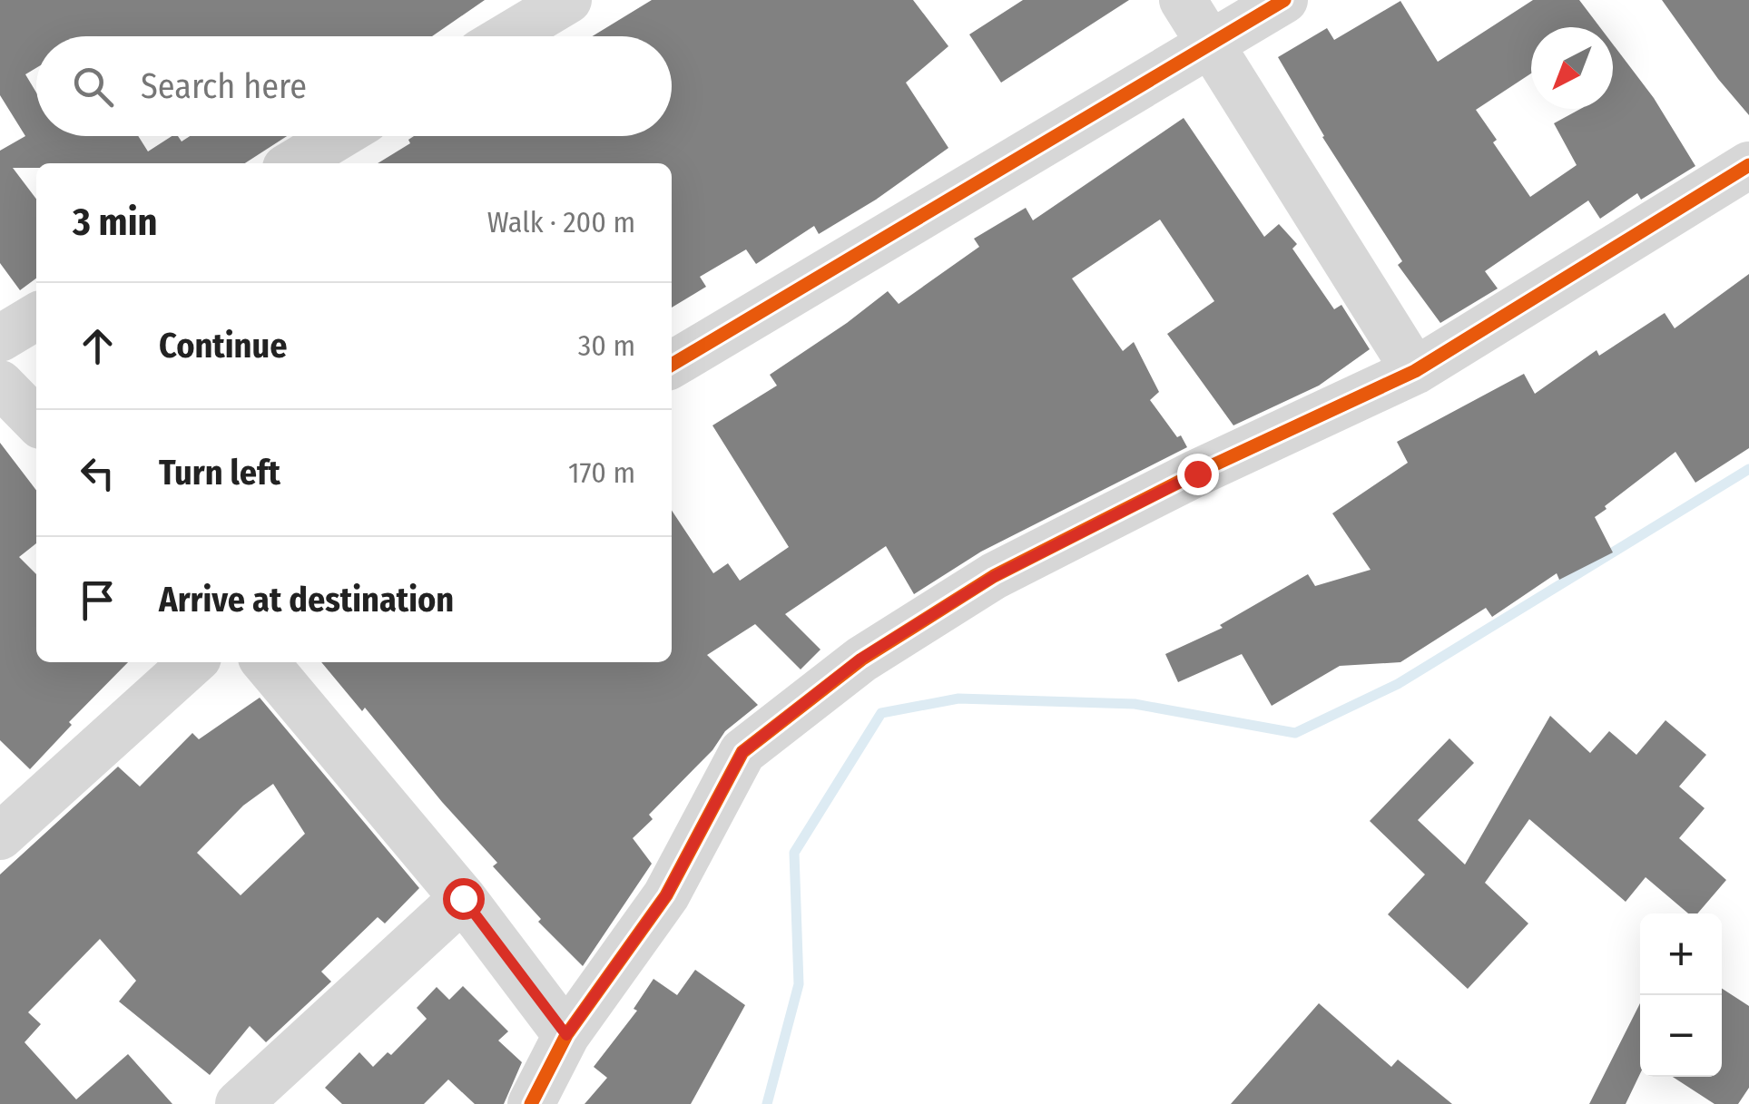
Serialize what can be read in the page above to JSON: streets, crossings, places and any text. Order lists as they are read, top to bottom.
{
  "north": "bottom left",
  "page": {
    "search": "Search here",
    "heading": ["3 min", "Walk · 200 m"],
    "list": [
      ["Continue", "30 m"],
      ["Turn left", "170 m"],
      "Arrive at destination"
    ],
    "map_buttons": ["+", "−"]
  }
}
